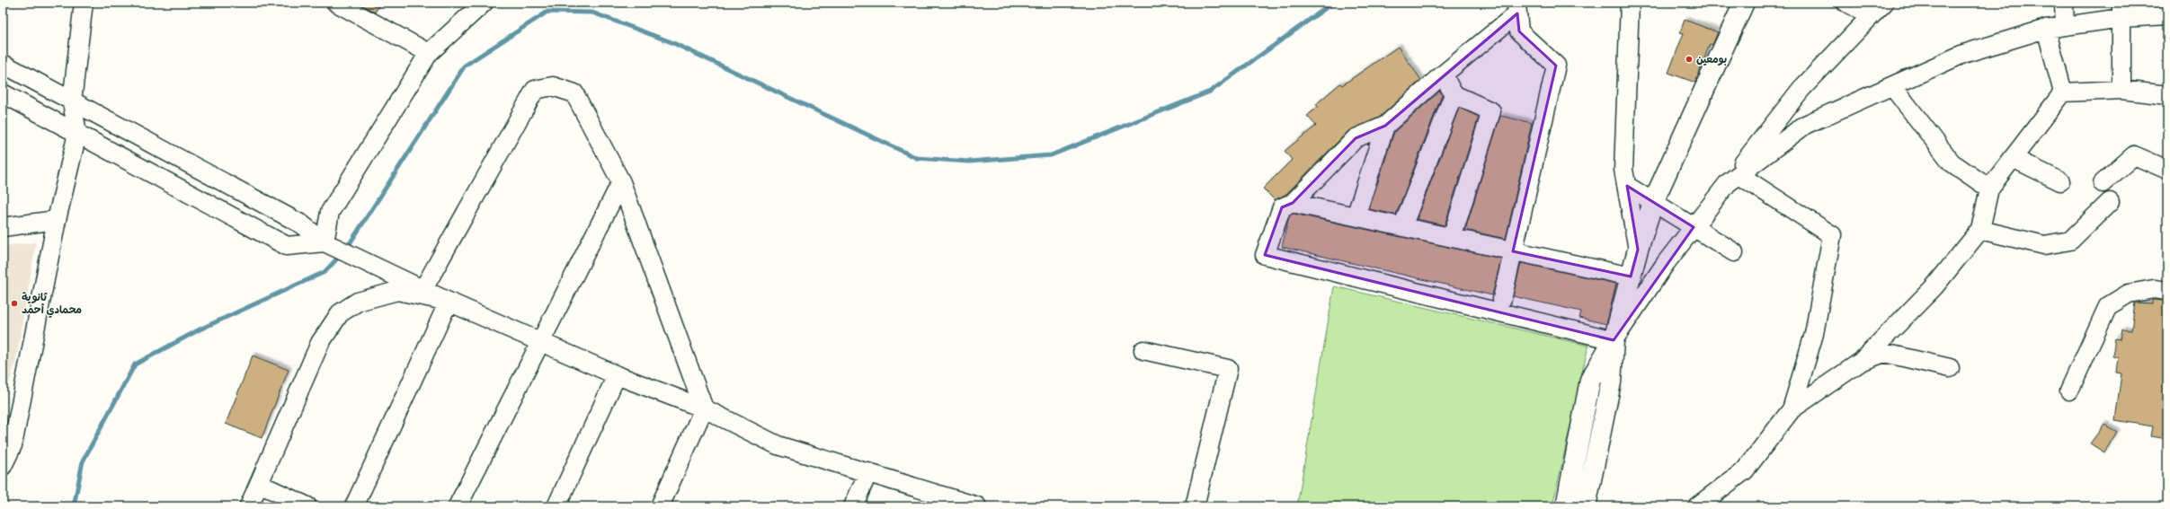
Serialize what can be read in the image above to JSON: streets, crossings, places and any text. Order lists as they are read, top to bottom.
{
  "places": ["بومعين", "ثانوية محمادي أحمد"]
}
